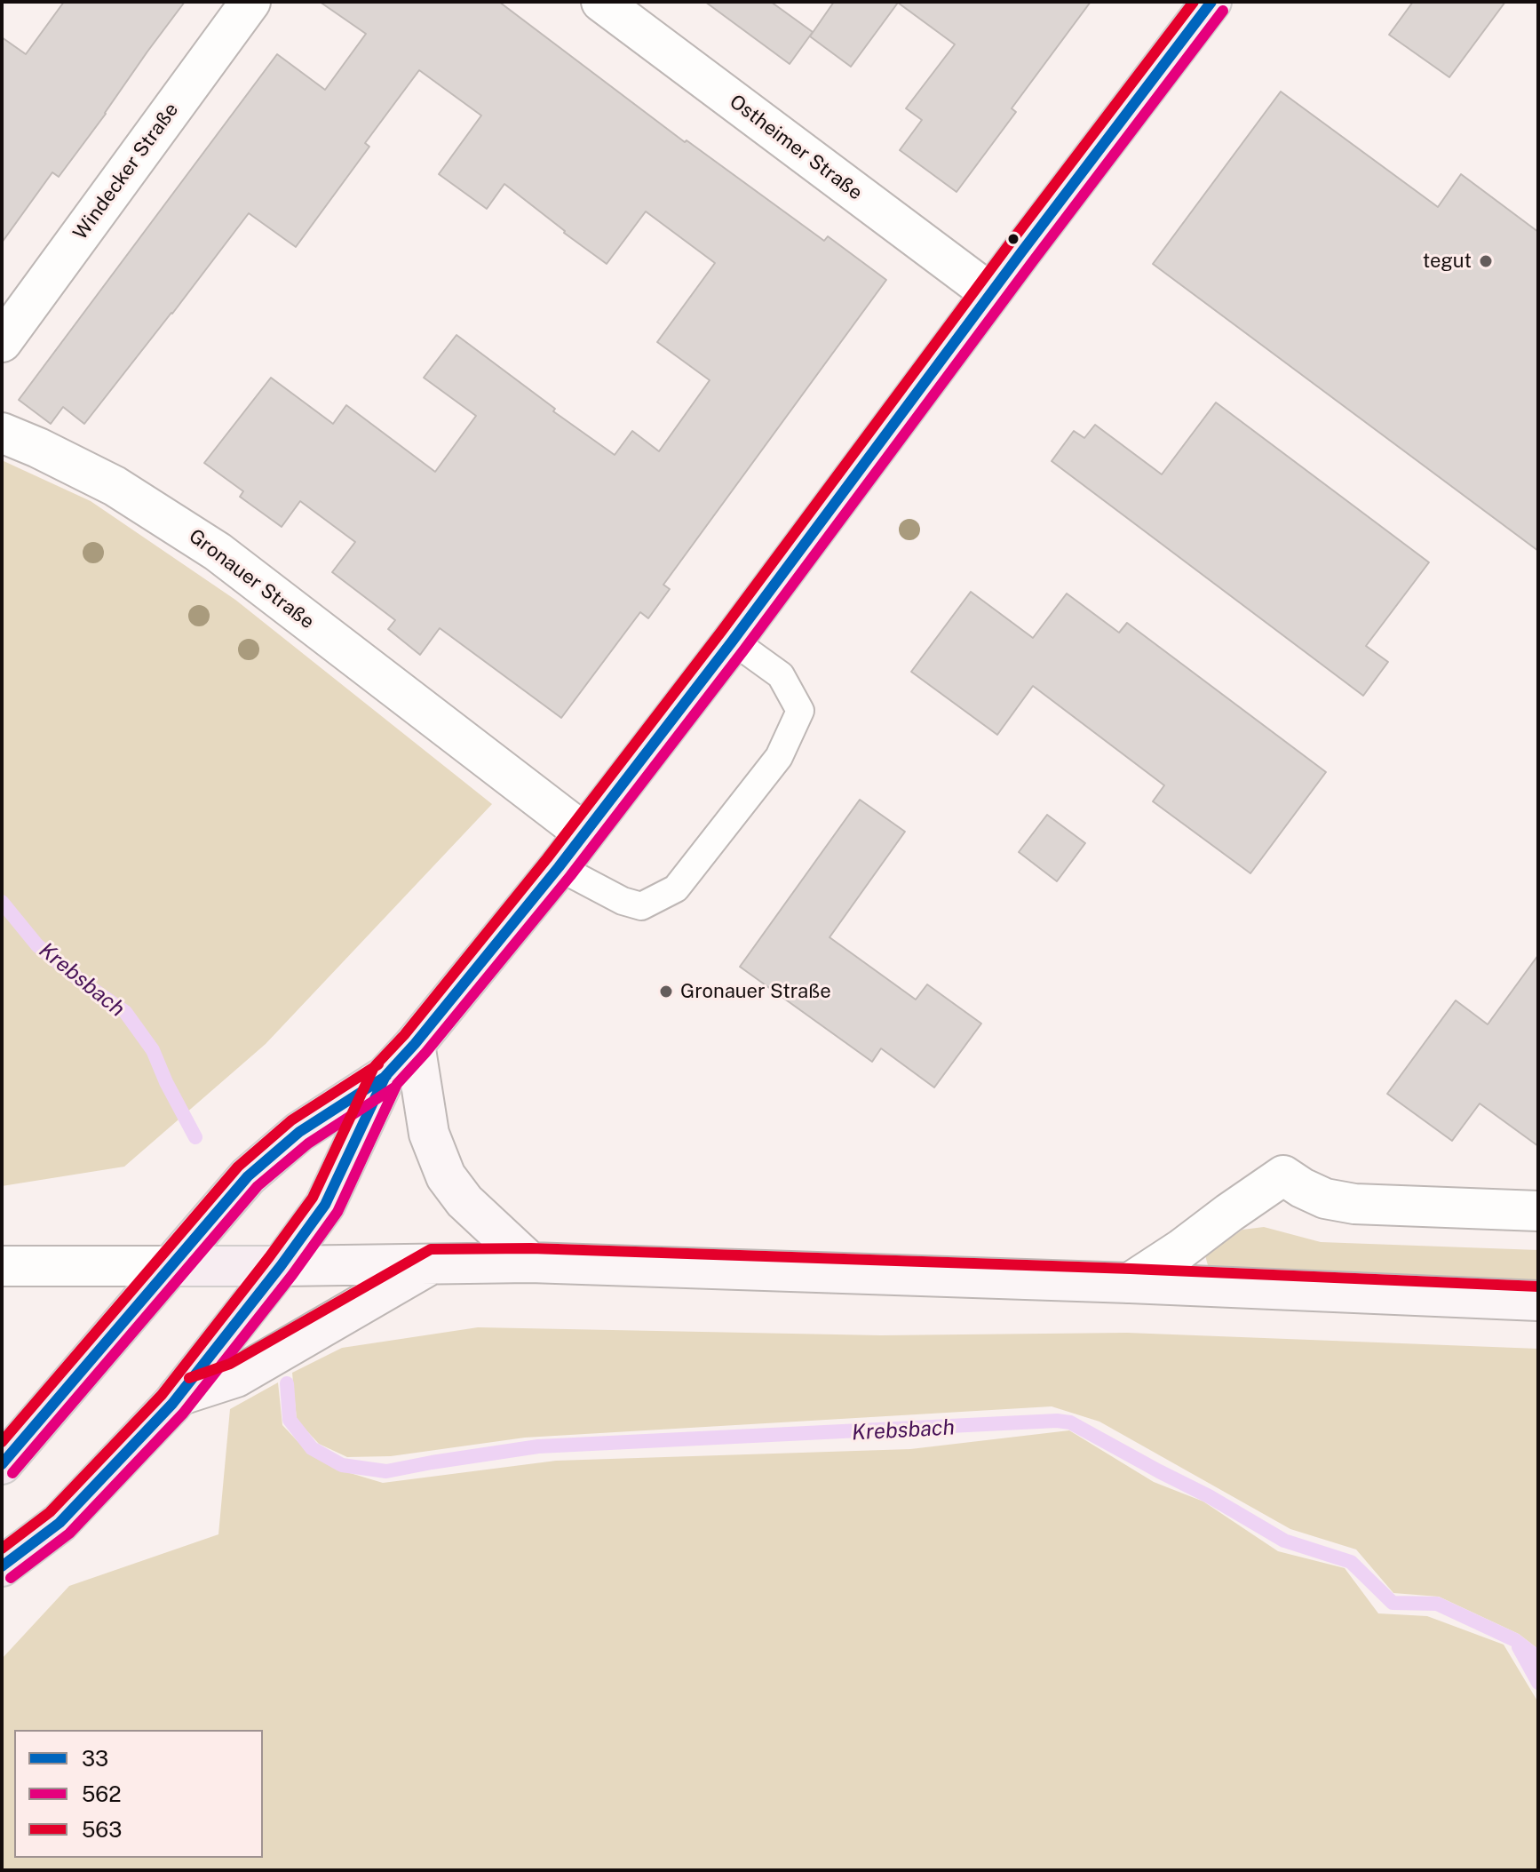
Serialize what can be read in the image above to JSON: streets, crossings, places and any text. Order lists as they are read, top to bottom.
{
  "streets": {
    "street": ["Ostheimer Straße", "Windecker Straße", "Gronauer Straße"]
  },
  "water": ["Krebsbach"],
  "places": ["tegut", "Gronauer Straße"],
  "lines": ["transit line 33", "transit line 563", "transit line 562"],
  "legend": ["33", "562", "563"]
}
